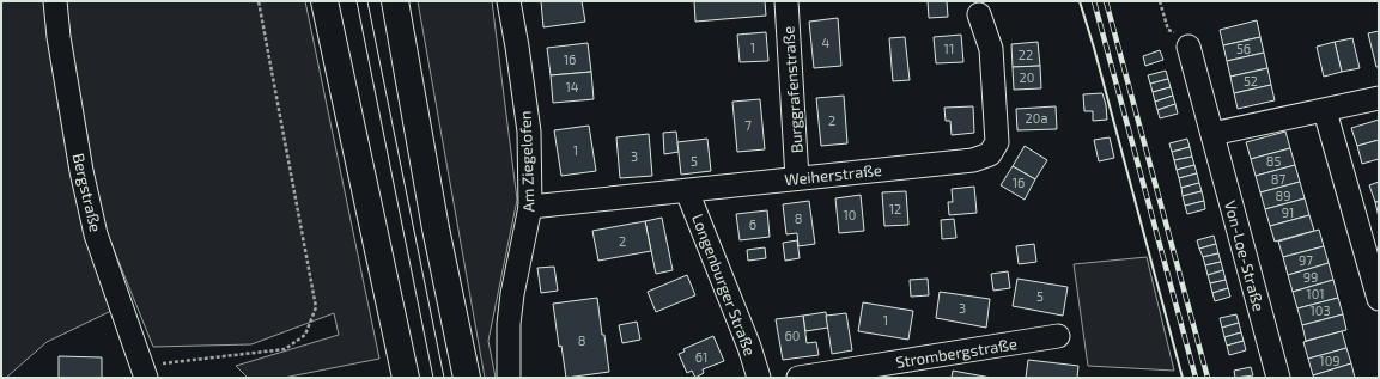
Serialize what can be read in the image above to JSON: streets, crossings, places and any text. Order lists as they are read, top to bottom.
{
  "streets": {
    "street": [
      "Burggrafenstraße",
      "Am Ziegelofen",
      "Weiherstraße",
      "Bergstraße",
      "Von-Loe-Straße",
      "Longenburger Straße",
      "Strombergstraße"
    ]
  },
  "crossings": [
    ["Burggrafenstraße", "Weiherstraße"],
    ["Am Ziegelofen", "Weiherstraße"],
    ["Weiherstraße", "Longenburger Straße"]
  ],
  "house_numbers": [
    "4",
    "1",
    "11",
    "56",
    "22",
    "16",
    "20",
    "52",
    "14",
    "20a",
    "2",
    "7",
    "1",
    "3",
    "5",
    "85",
    "87",
    "16",
    "89",
    "12",
    "91",
    "10",
    "8",
    "6",
    "2",
    "97",
    "99",
    "101",
    "5",
    "3",
    "103",
    "1",
    "60",
    "8",
    "61",
    "109"
  ]
}
